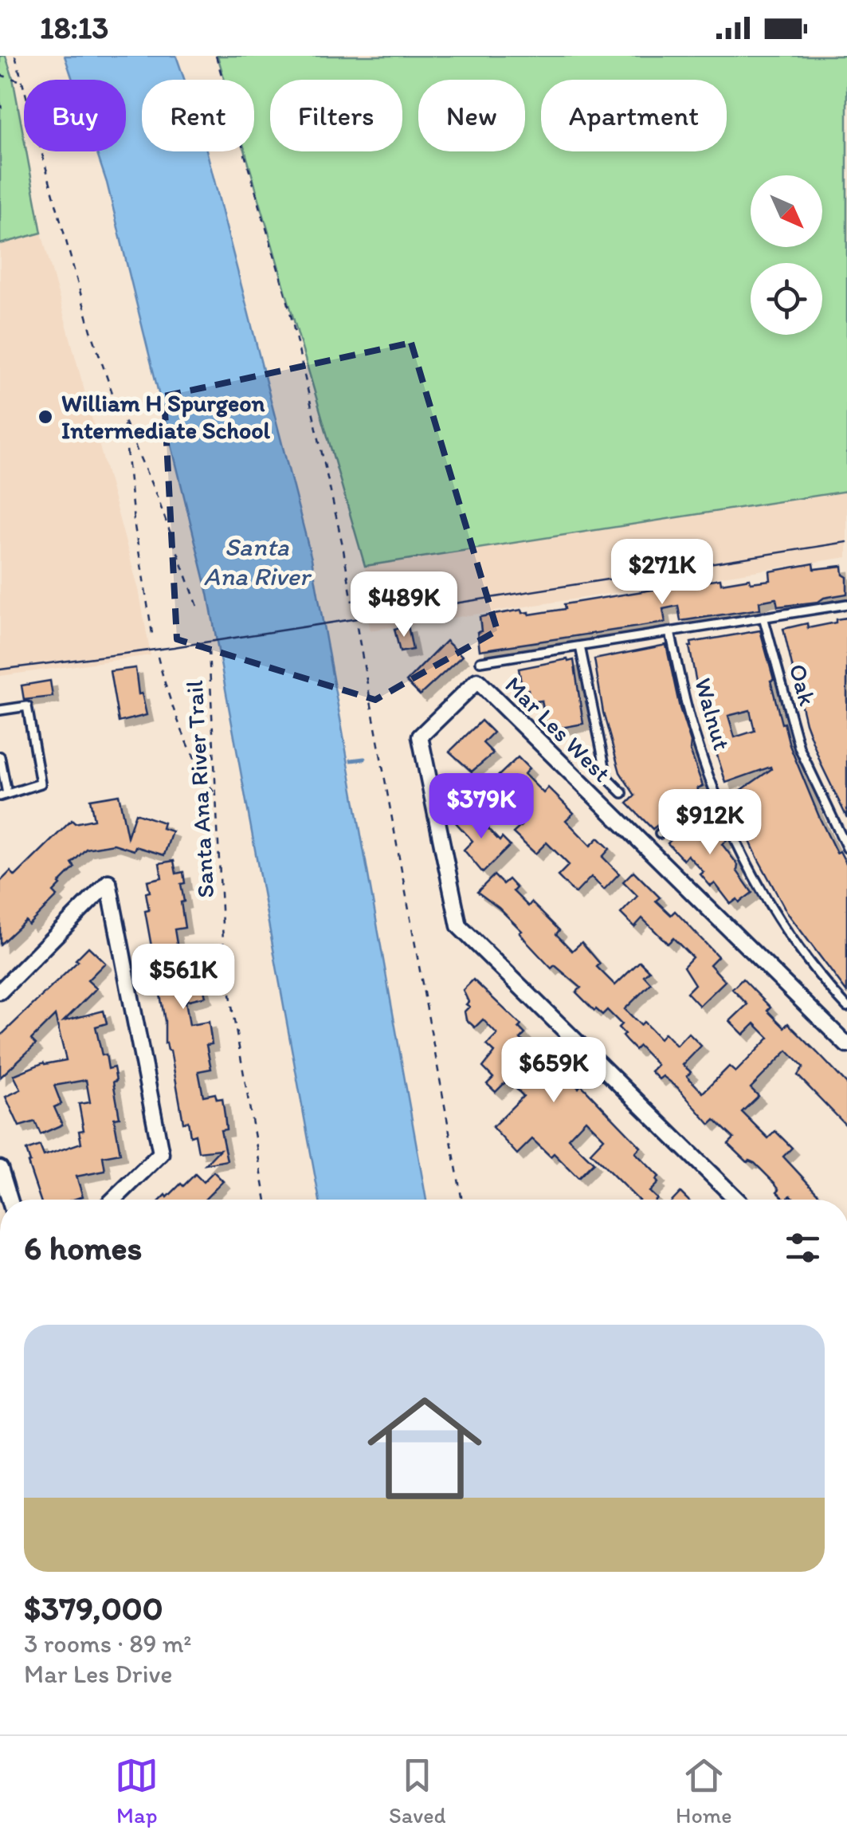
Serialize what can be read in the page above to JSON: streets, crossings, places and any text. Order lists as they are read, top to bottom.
{
  "streets": {
    "street": ["Mar Les West"],
    "lane": ["Oak", "Walnut"],
    "path": ["Santa Ana River Trail"]
  },
  "water": ["Santa Ana River"],
  "places": ["William H Spurgeon Intermediate School"],
  "north": "bottom right",
  "page": {
    "status": "18:13",
    "chip": [
      "Buy",
      "Rent",
      "Filters",
      "New",
      "Apartment"
    ],
    "price": [
      "$271K",
      "$489K",
      "$379K",
      "$912K",
      "$561K",
      "$659K"
    ],
    "heading": "6 homes",
    "list": [
      {
        "name": "$379,000",
        "note": "3 rooms · 89 m² · Mar Les Drive"
      }
    ],
    "tabs": ["Map", "Saved", "Home"]
  }
}
